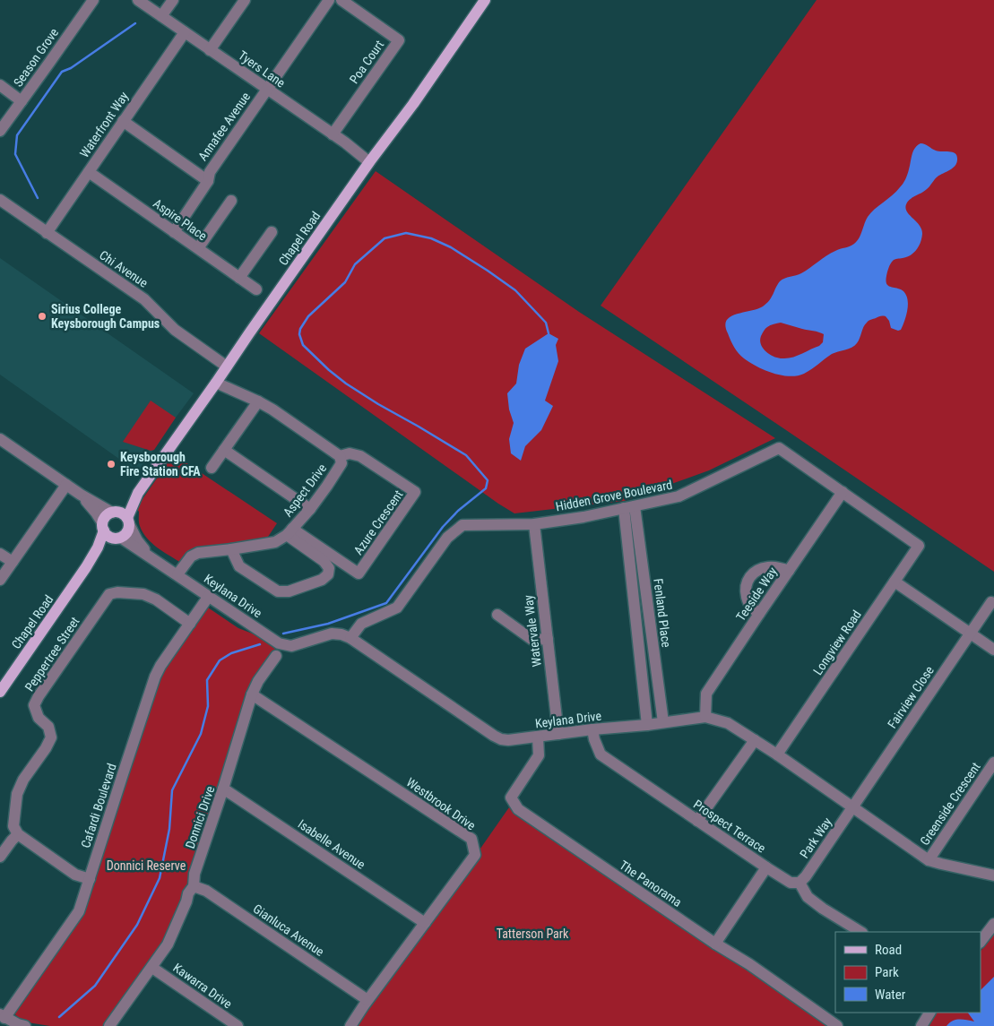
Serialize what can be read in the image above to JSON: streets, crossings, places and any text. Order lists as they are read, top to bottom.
{
  "streets": {
    "main road": ["Chapel Road"],
    "street": [
      "Season Grove",
      "Poa Court",
      "Tyers Lane",
      "Waterfront Way",
      "Annafee Avenue",
      "Aspire Place",
      "Chi Avenue",
      "Aspect Drive",
      "Hidden Grove Boulevard",
      "Azure Crescent",
      "Teeside Way",
      "Keylana Drive",
      "Fenland Place",
      "Watervale Way",
      "Longview Road",
      "Peppertree Street",
      "Fairview Close",
      "Westbrook Drive",
      "Greenside Crescent",
      "Cafardi Boulevard",
      "Donnici Drive",
      "Prospect Terrace",
      "Park Way",
      "Isabelle Avenue",
      "The Panorama",
      "Gianluca Avenue",
      "Kawarra Drive"
    ]
  },
  "crossings": [
    ["Poa Court", "Tyers Lane"],
    ["Tyers Lane", "Waterfront Way"],
    ["Tyers Lane", "Annafee Avenue"],
    ["Tyers Lane", "Chapel Road"],
    ["Waterfront Way", "Aspire Place"],
    ["Waterfront Way", "Chi Avenue"],
    ["Annafee Avenue", "Aspire Place"],
    ["Chapel Road", "Chi Avenue"],
    ["Chapel Road", "Aspect Drive"],
    ["Chapel Road", "Keylana Drive"],
    ["Aspect Drive", "Azure Crescent"],
    ["Aspect Drive", "Keylana Drive"],
    ["Hidden Grove Boulevard", "Teeside Way"],
    ["Hidden Grove Boulevard", "Keylana Drive"],
    ["Hidden Grove Boulevard", "Fenland Place"],
    ["Hidden Grove Boulevard", "Watervale Way"],
    ["Hidden Grove Boulevard", "Longview Road"],
    ["Teeside Way", "Keylana Drive"],
    ["Keylana Drive", "Fenland Place"],
    ["Keylana Drive", "Watervale Way"],
    ["Keylana Drive", "Longview Road"],
    ["Keylana Drive", "Fairview Close"],
    ["Keylana Drive", "Greenside Crescent"],
    ["Keylana Drive", "Cafardi Boulevard"],
    ["Keylana Drive", "Prospect Terrace"],
    ["Keylana Drive", "Park Way"],
    ["Keylana Drive", "The Panorama"],
    ["Peppertree Street", "Cafardi Boulevard"],
    ["Fairview Close", "Park Way"],
    ["Westbrook Drive", "Donnici Drive"],
    ["Westbrook Drive", "Isabelle Avenue"],
    ["Westbrook Drive", "Gianluca Avenue"],
    ["Donnici Drive", "Isabelle Avenue"],
    ["Donnici Drive", "Gianluca Avenue"],
    ["Donnici Drive", "Kawarra Drive"],
    ["Prospect Terrace", "Park Way"]
  ],
  "parks": ["Donnici Reserve", "Tatterson Park"],
  "places": ["Sirius College Keysborough Campus", "Keysborough Fire Station CFA"],
  "legend": ["Road", "Park", "Water"]
}
